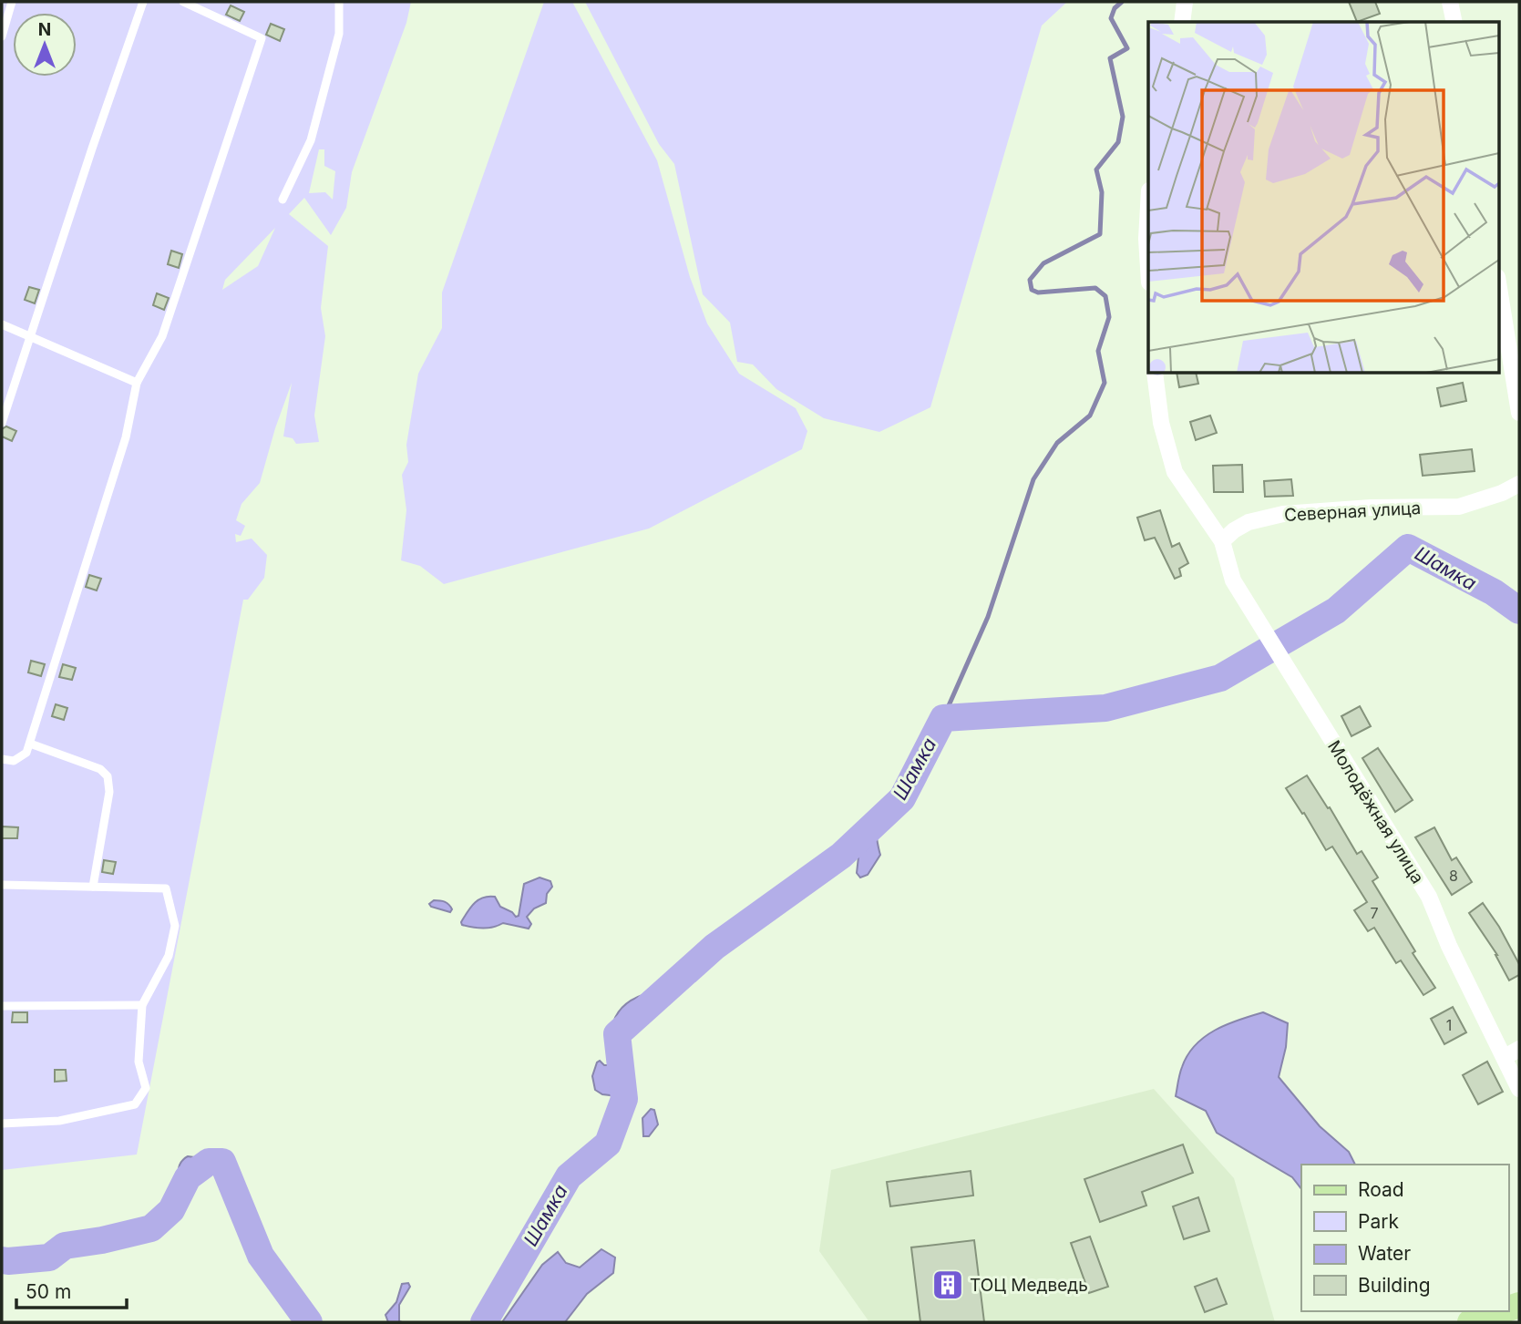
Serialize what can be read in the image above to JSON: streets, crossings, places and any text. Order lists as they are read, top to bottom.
{
  "streets": {
    "street": ["Северная улица", "Молодёжная улица"]
  },
  "crossings": [
    ["Северная улица", "Молодёжная улица"]
  ],
  "water": ["Шамка"],
  "places": {
    "building": ["ТОЦ Медведь"]
  },
  "house_numbers": ["8", "7", "1"],
  "legend": [
    "Road",
    "Park",
    "Water",
    "Building"
  ],
  "scale_bar": "50 m",
  "north": "top"
}
